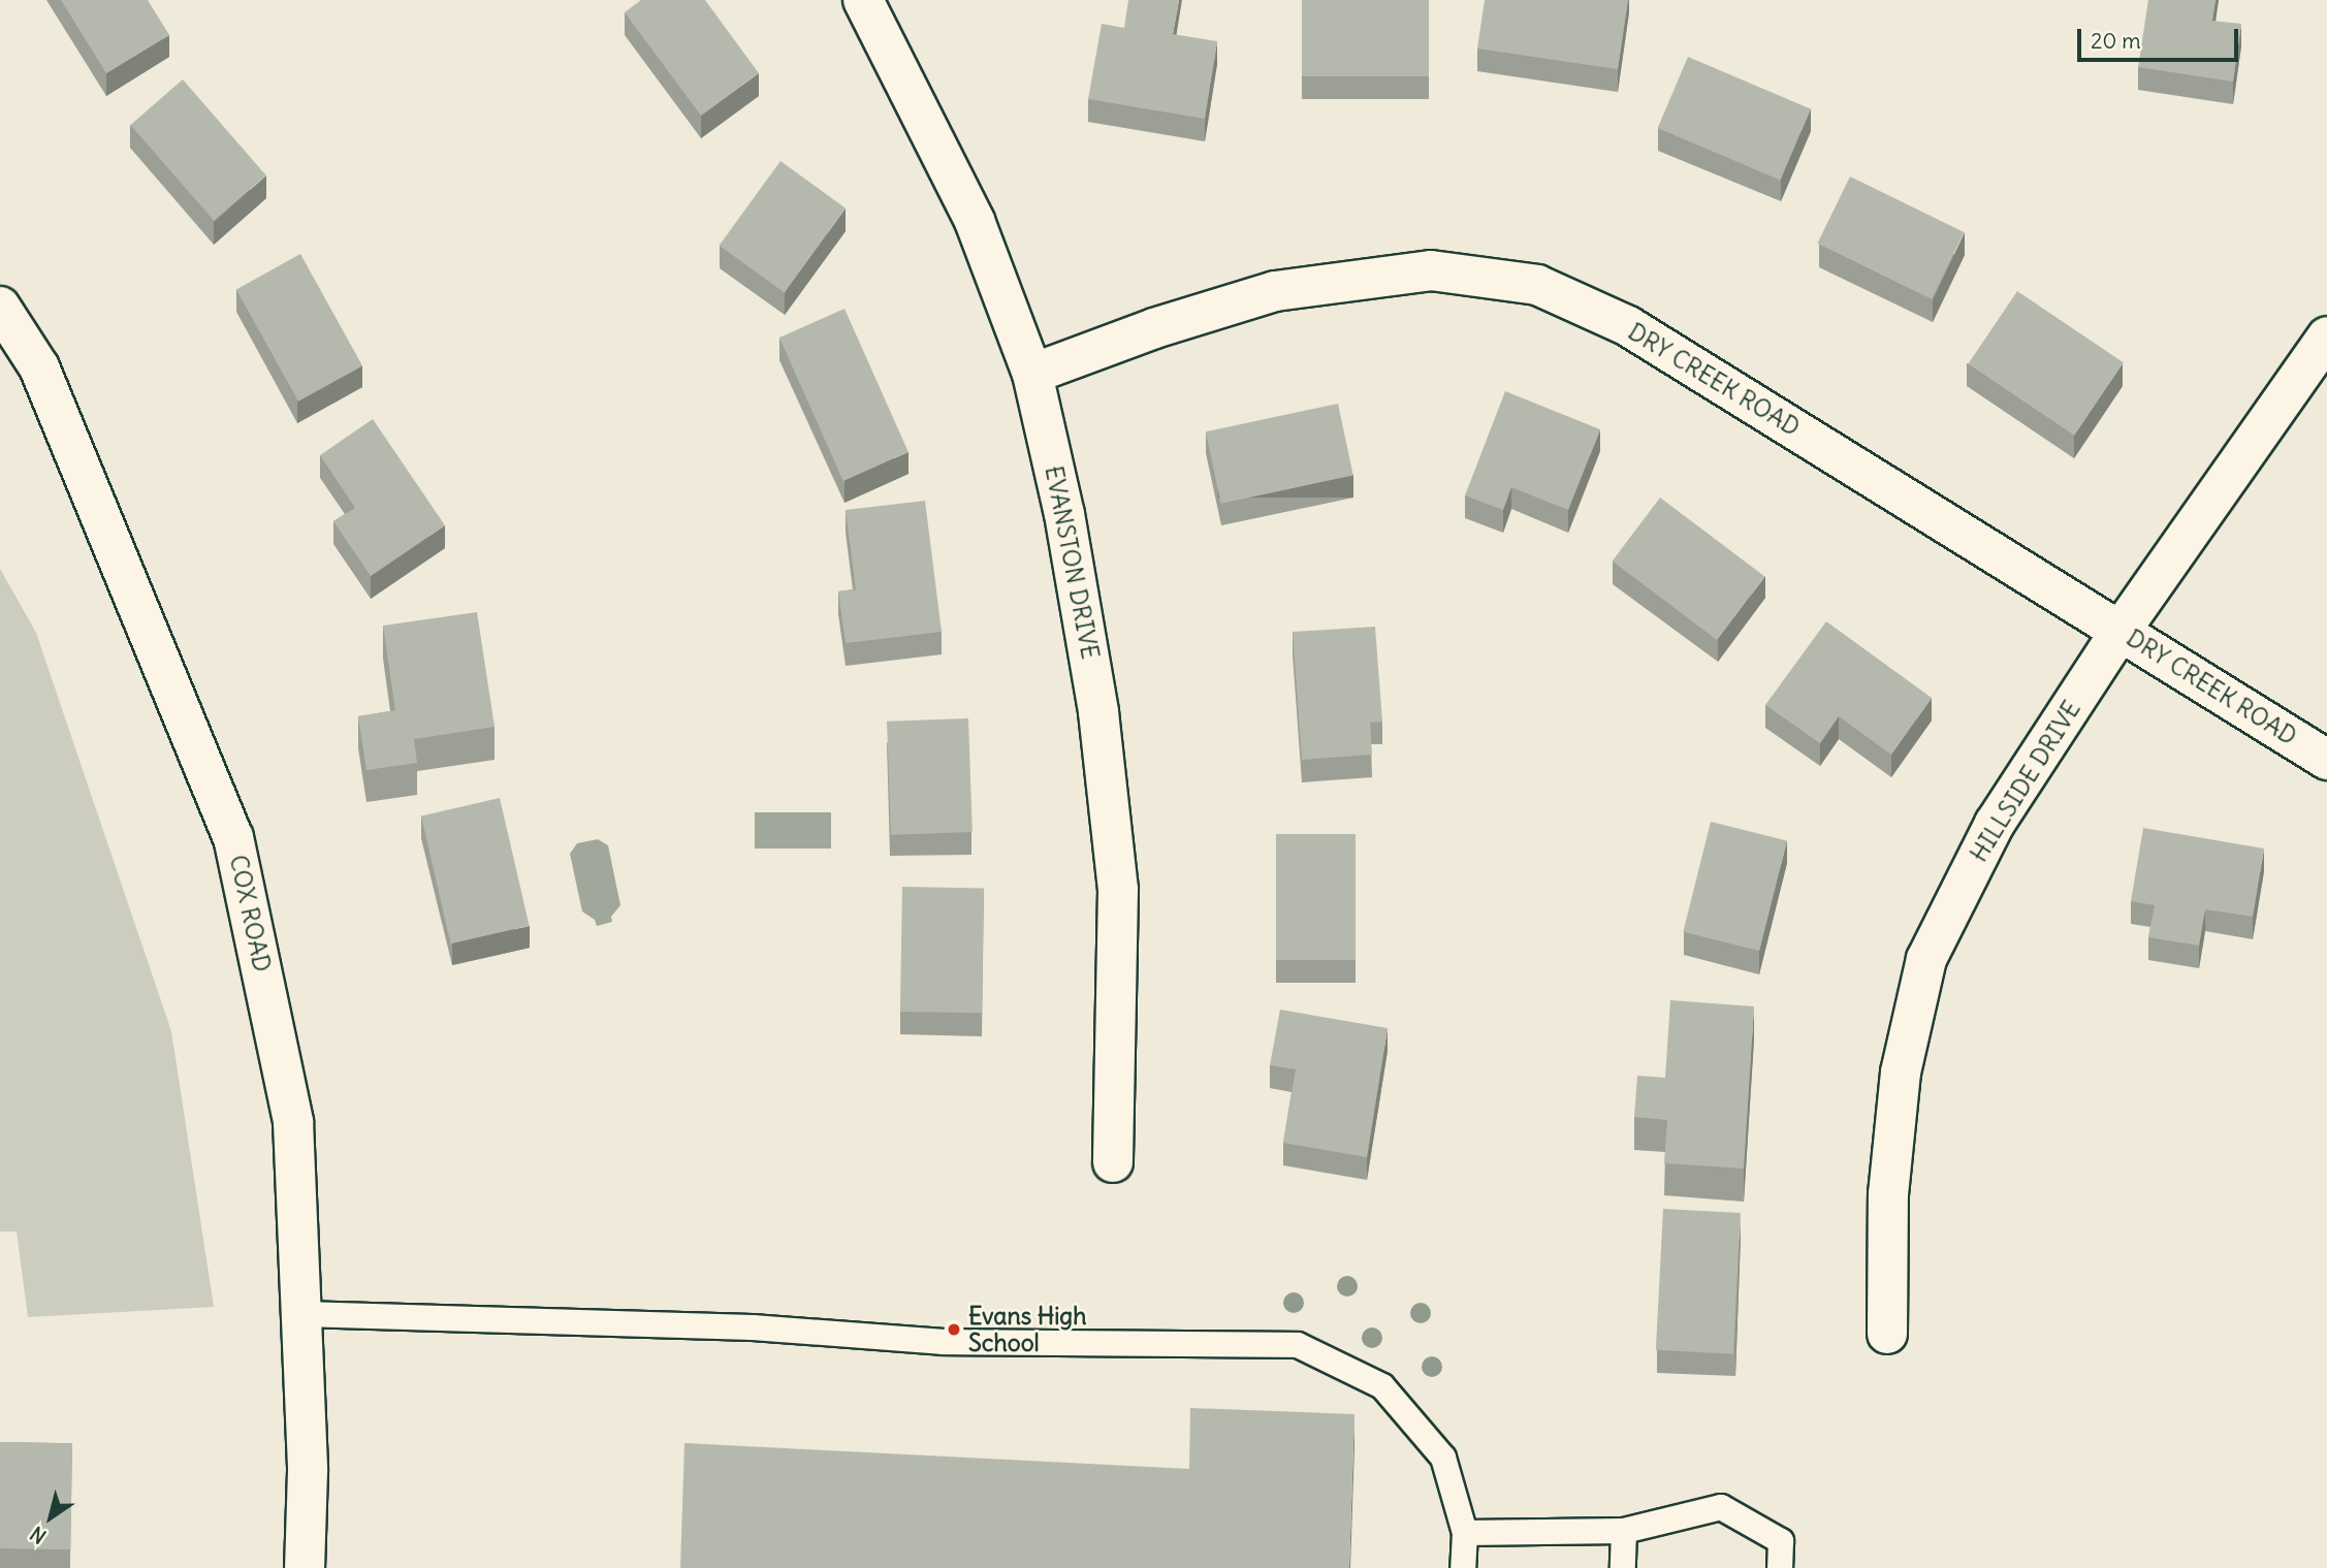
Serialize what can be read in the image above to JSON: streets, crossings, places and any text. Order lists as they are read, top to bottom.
{
  "streets": {
    "street": [
      "DRY CREEK ROAD",
      "EVANSTON DRIVE",
      "HILLSIDE DRIVE",
      "COX ROAD"
    ]
  },
  "crossings": [
    ["DRY CREEK ROAD", "EVANSTON DRIVE"],
    ["DRY CREEK ROAD", "HILLSIDE DRIVE"]
  ],
  "places": ["Evans High School"],
  "scale_bar": "20 m",
  "north": "bottom left"
}
